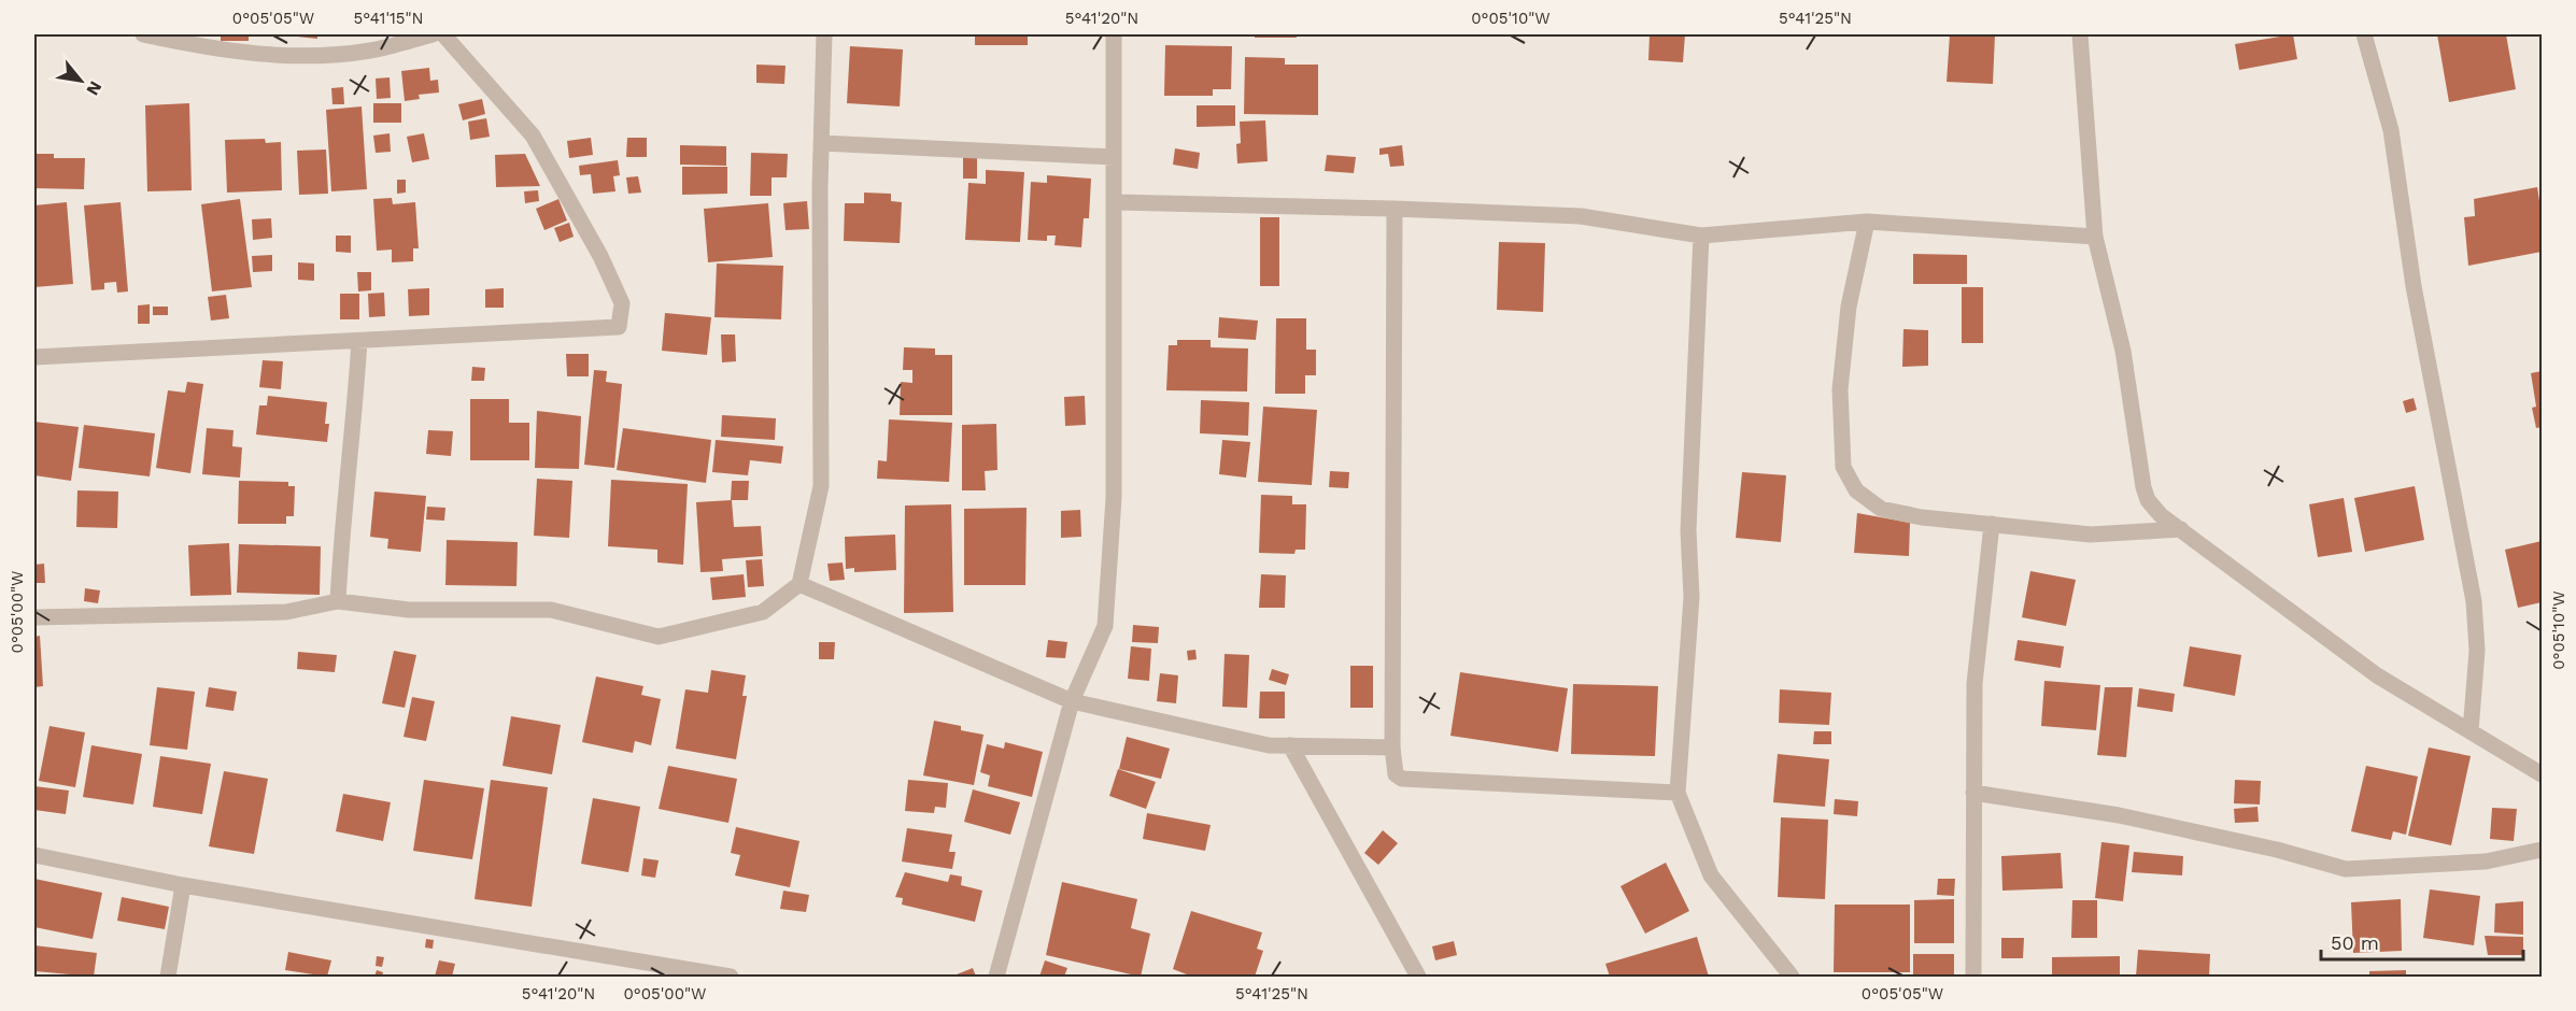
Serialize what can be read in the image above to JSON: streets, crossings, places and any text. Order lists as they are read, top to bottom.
{
  "scale_bar": "50 m",
  "north": "bottom right",
  "coordinates": [
    "0°05'05\"W",
    "5°41'15\"N",
    "5°41'20\"N",
    "0°05'10\"W",
    "5°41'25\"N",
    "0°05'00\"W"
  ]
}
